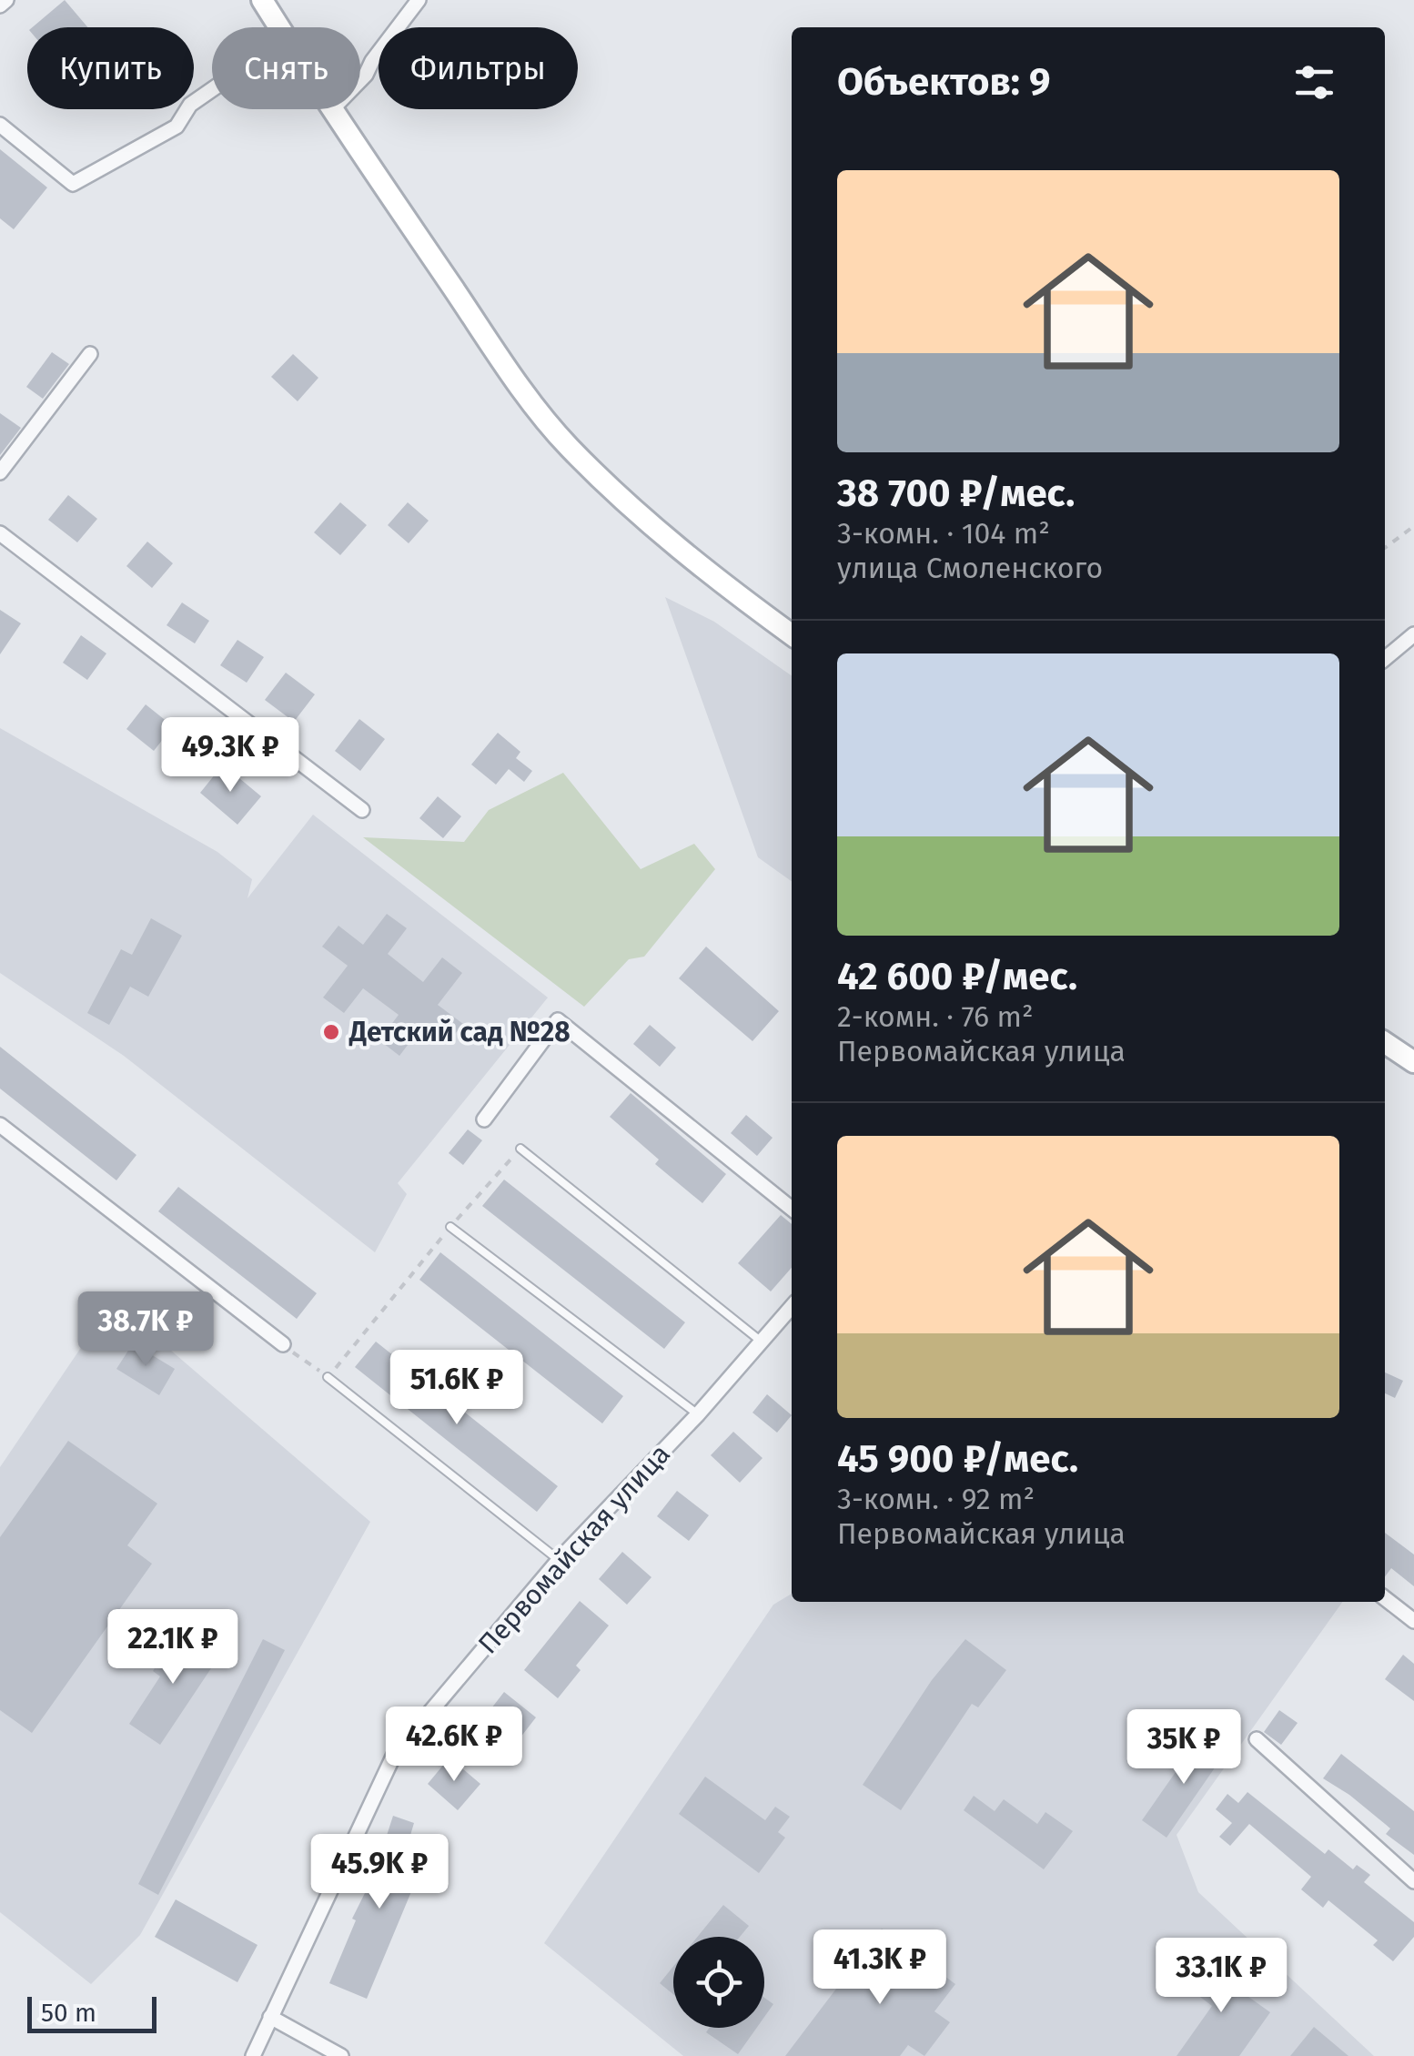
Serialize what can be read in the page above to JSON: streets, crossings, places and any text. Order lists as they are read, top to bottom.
{
  "streets": {
    "street": ["Первомайская улица"]
  },
  "places": ["Детский сад №28"],
  "scale_bar": "50 m",
  "page": {
    "chip": ["Купить", "Снять", "Фильтры"],
    "heading": "Объектов: 9",
    "list": [
      {
        "name": "38 700 ₽/мес.",
        "note": "3-комн. · 104 m² · улица Смоленского"
      },
      {
        "name": "42 600 ₽/мес.",
        "note": "2-комн. · 76 m² · Первомайская улица"
      },
      {
        "name": "45 900 ₽/мес.",
        "note": "3-комн. · 92 m² · Первомайская улица"
      }
    ],
    "price": [
      "49.3K ₽",
      "38.7K ₽",
      "51.6K ₽",
      "22.1K ₽",
      "42.6K ₽",
      "35K ₽",
      "45.9K ₽",
      "41.3K ₽",
      "33.1K ₽"
    ],
    "scale": "50 m"
  }
}
